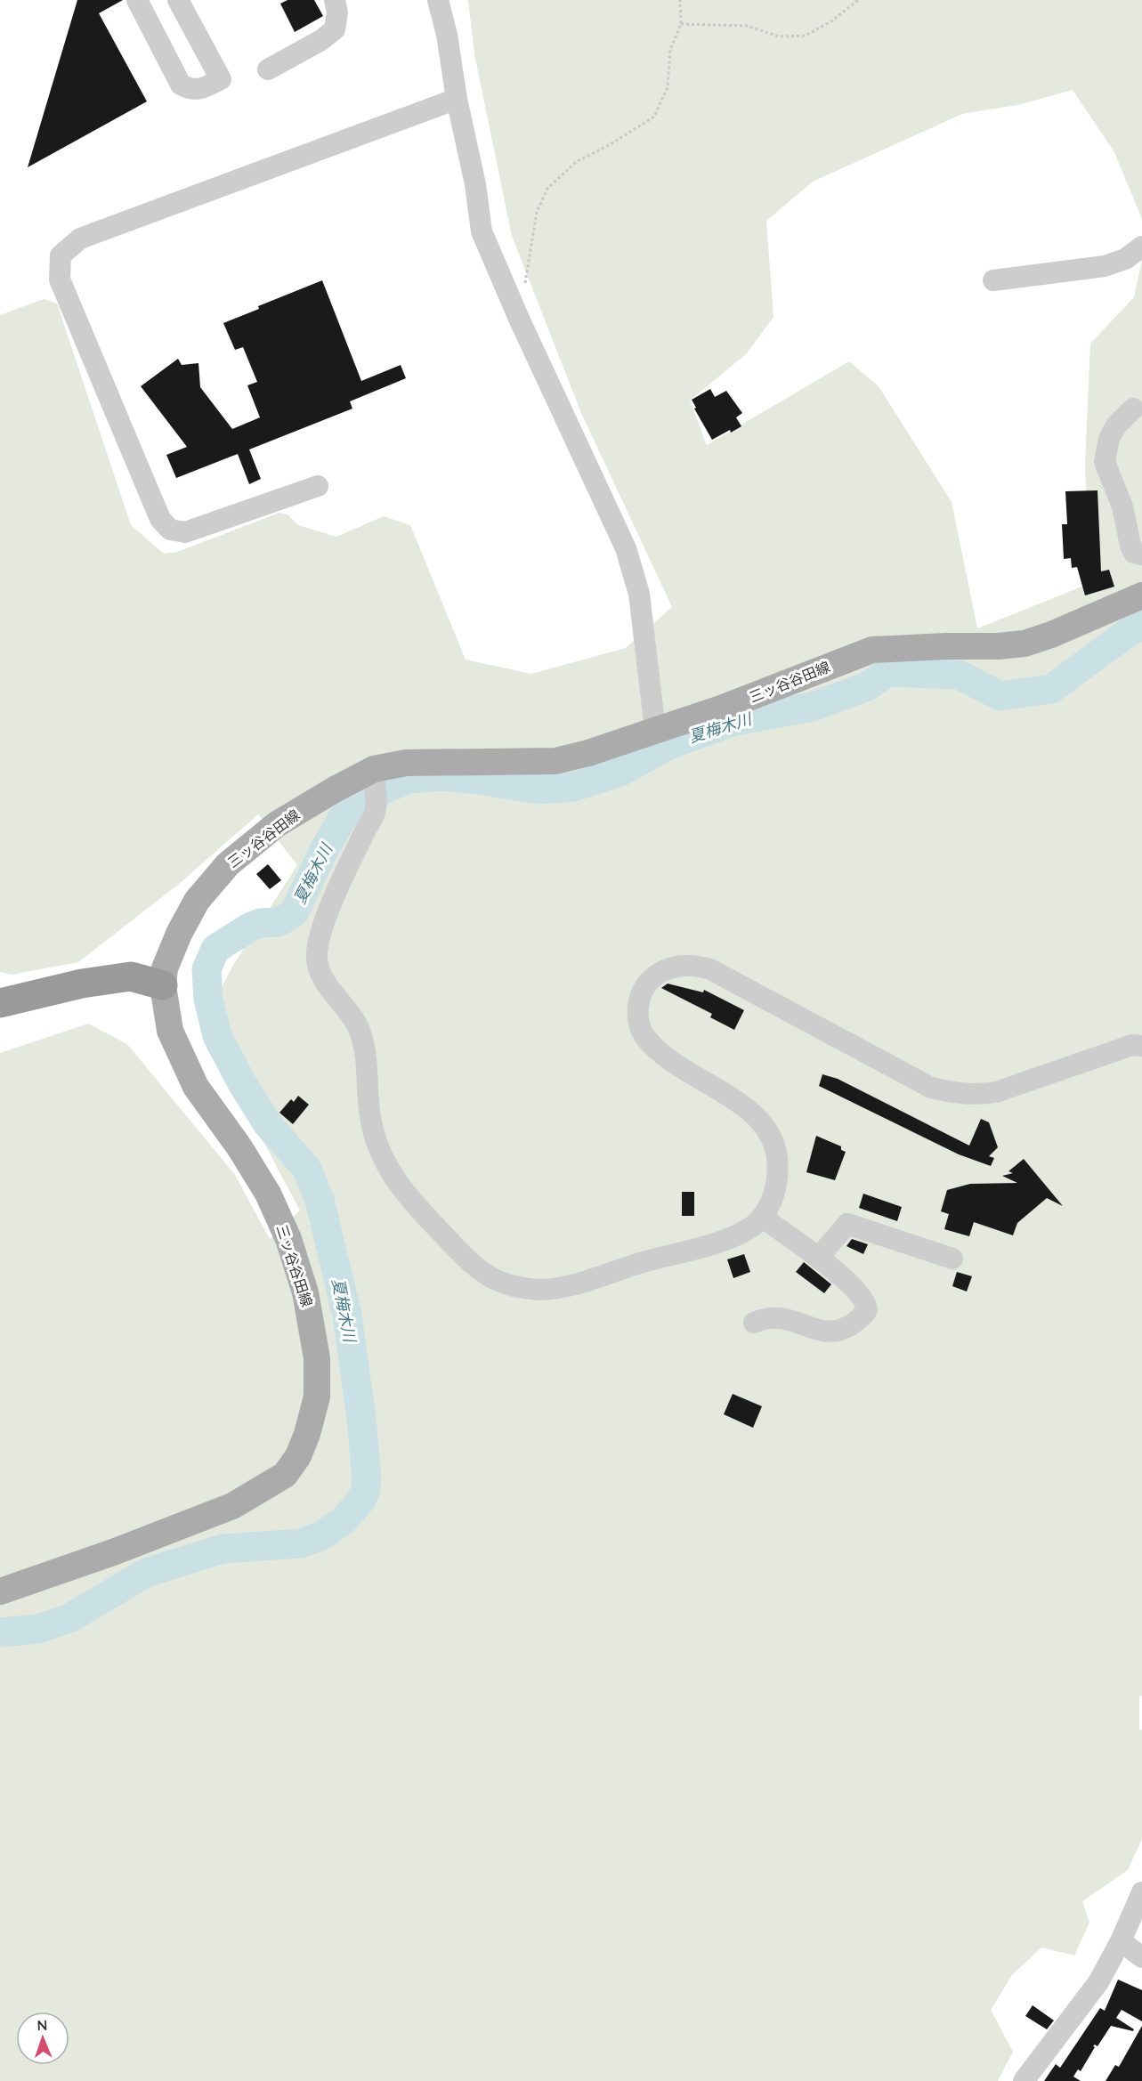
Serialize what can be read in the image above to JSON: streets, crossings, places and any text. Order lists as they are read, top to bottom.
{
  "streets": {
    "main road": ["三ッ谷谷田線"]
  },
  "water": ["夏梅木川"],
  "north": "top"
}
